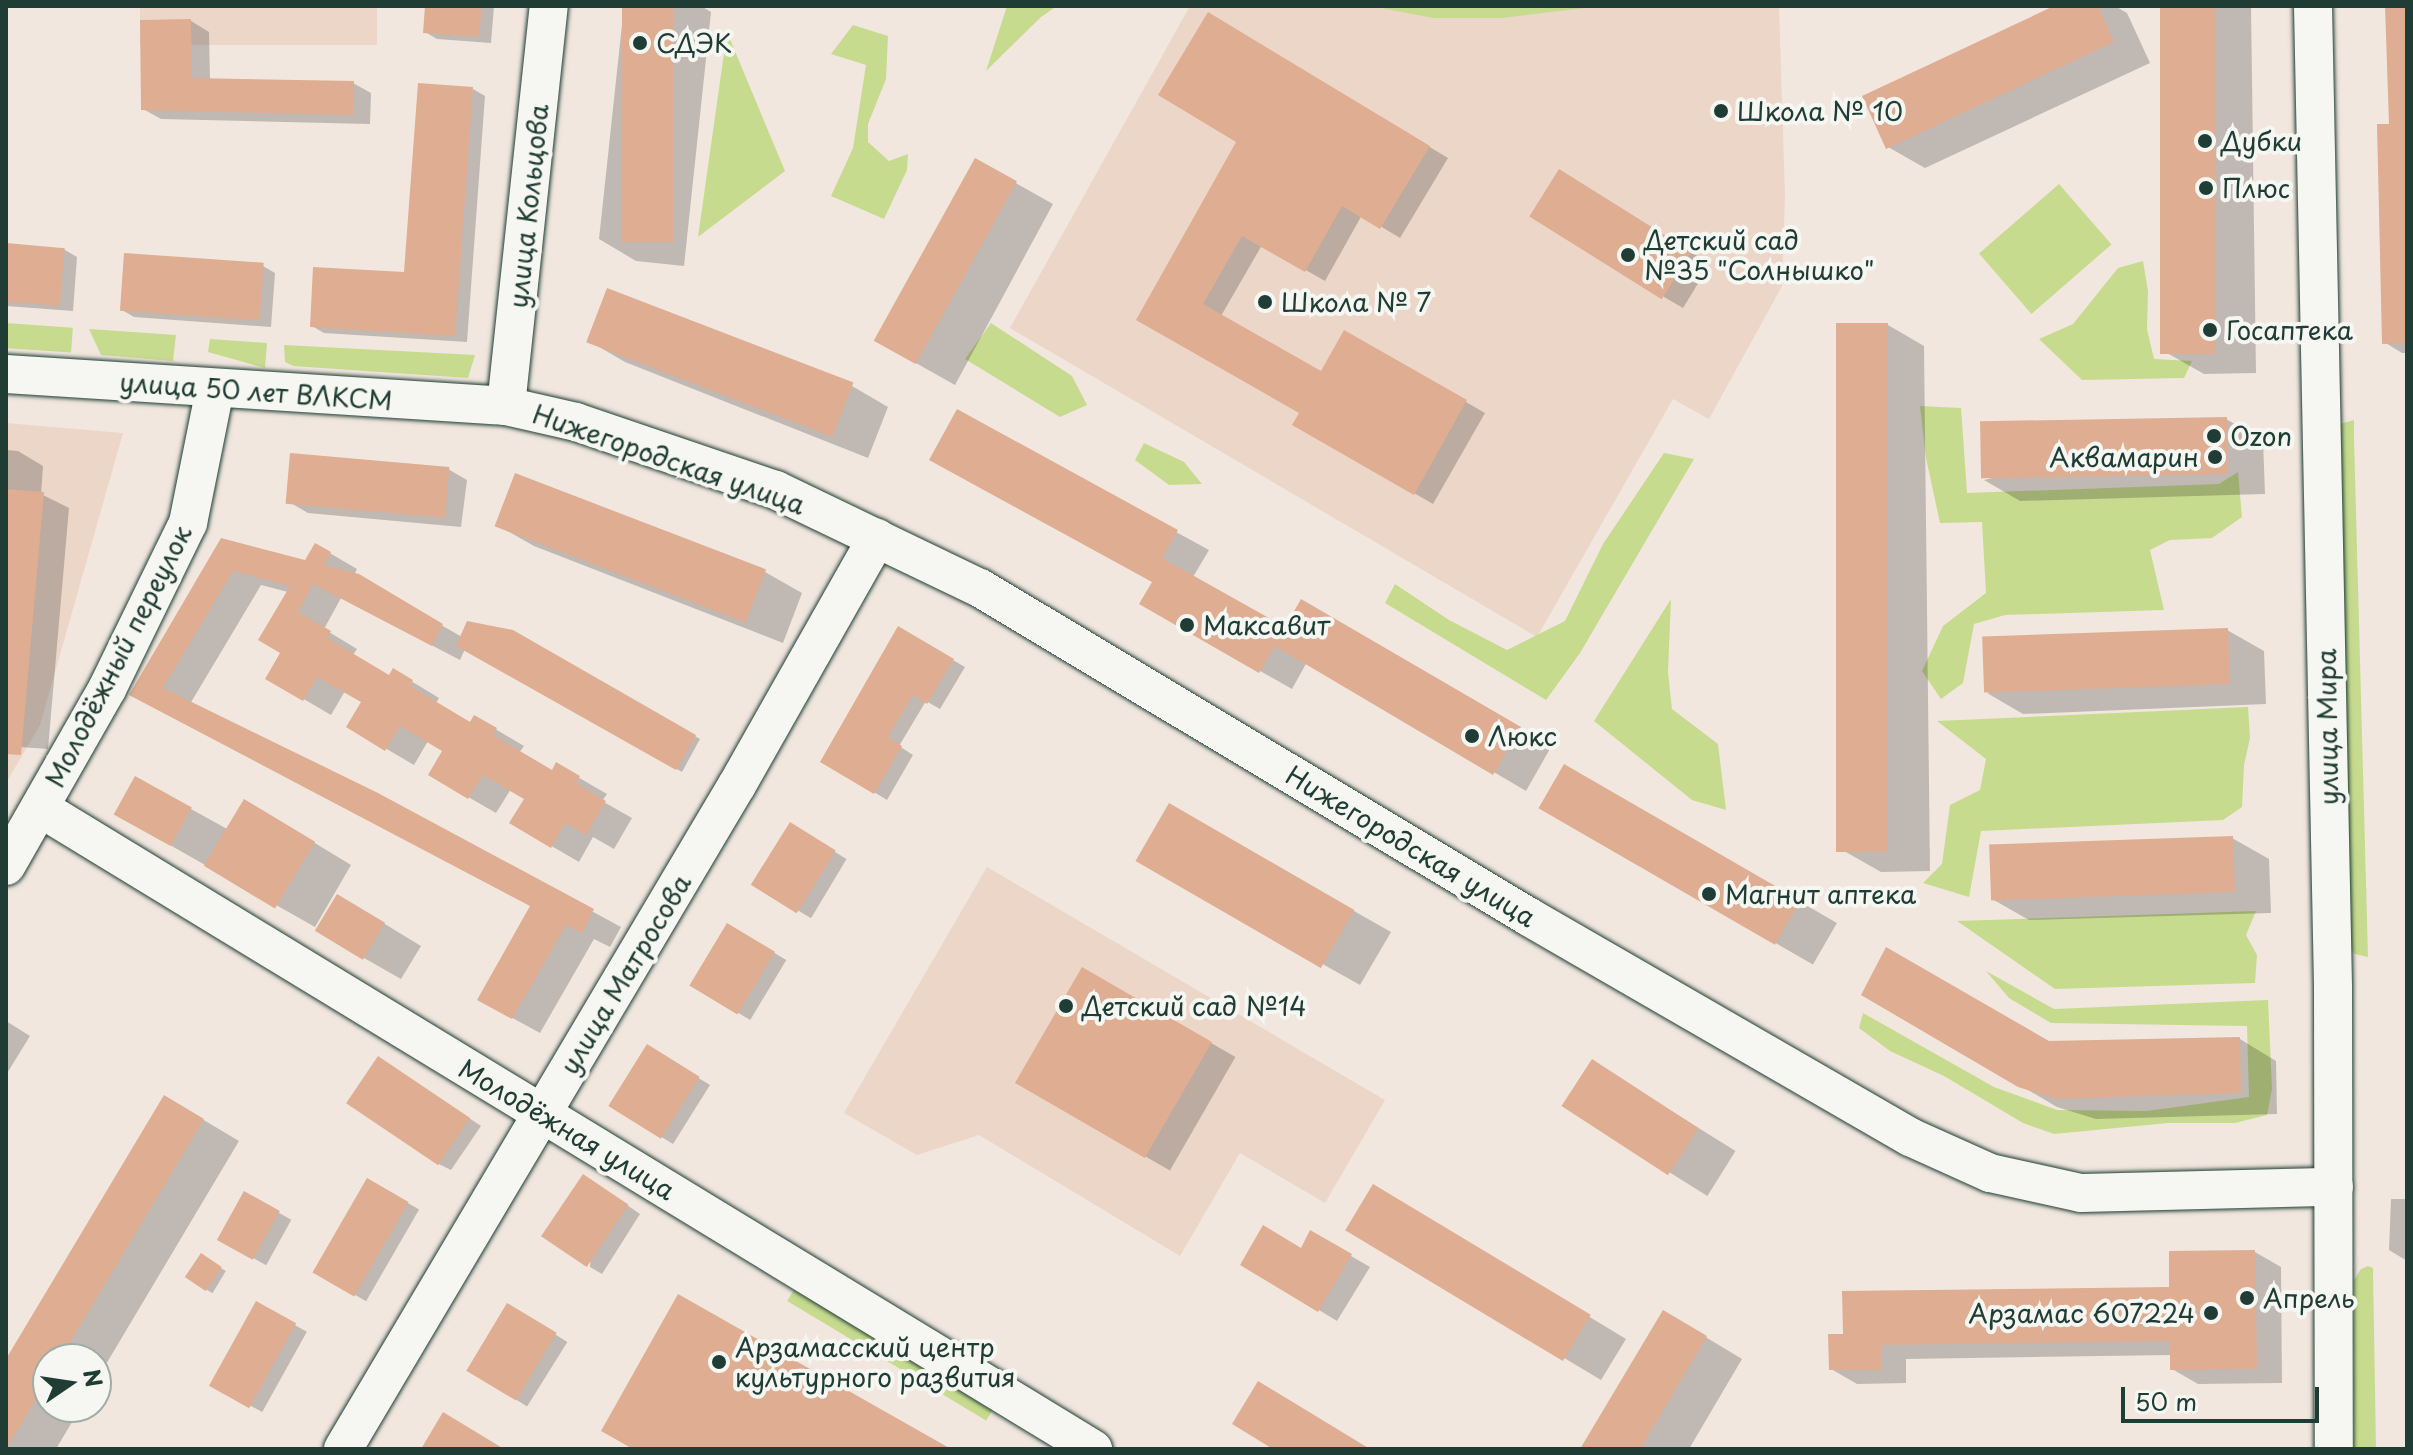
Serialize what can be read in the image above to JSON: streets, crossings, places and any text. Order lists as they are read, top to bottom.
{
  "streets": {
    "street": [
      "улица Кольцова",
      "улица 50 лет ВЛКСМ",
      "Нижегородская улица",
      "Молодёжный переулок",
      "улица Мира",
      "улица Матросова",
      "Молодёжная улица"
    ]
  },
  "crossings": [
    ["улица Кольцова", "улица 50 лет ВЛКСМ"],
    ["улица Кольцова", "Нижегородская улица"],
    ["улица 50 лет ВЛКСМ", "Нижегородская улица"],
    ["улица 50 лет ВЛКСМ", "Молодёжный переулок"],
    ["Нижегородская улица", "улица Мира"],
    ["Нижегородская улица", "улица Матросова"],
    ["Молодёжный переулок", "Молодёжная улица"],
    ["улица Матросова", "Молодёжная улица"]
  ],
  "places": [
    "СДЭК",
    "Школа № 10",
    "Дубки",
    "Плюс",
    "Детский сад №35 \"Солнышко\"",
    "Школа № 7",
    "Госаптека",
    "Ozon",
    "Аквамарин",
    "Максавит",
    "Люкс",
    "Магнит аптека",
    "Детский сад №14",
    "Апрель",
    "Арзамас 607224",
    "Арзамасский центр культурного развития"
  ],
  "scale_bar": "50 m",
  "north": "right"
}
